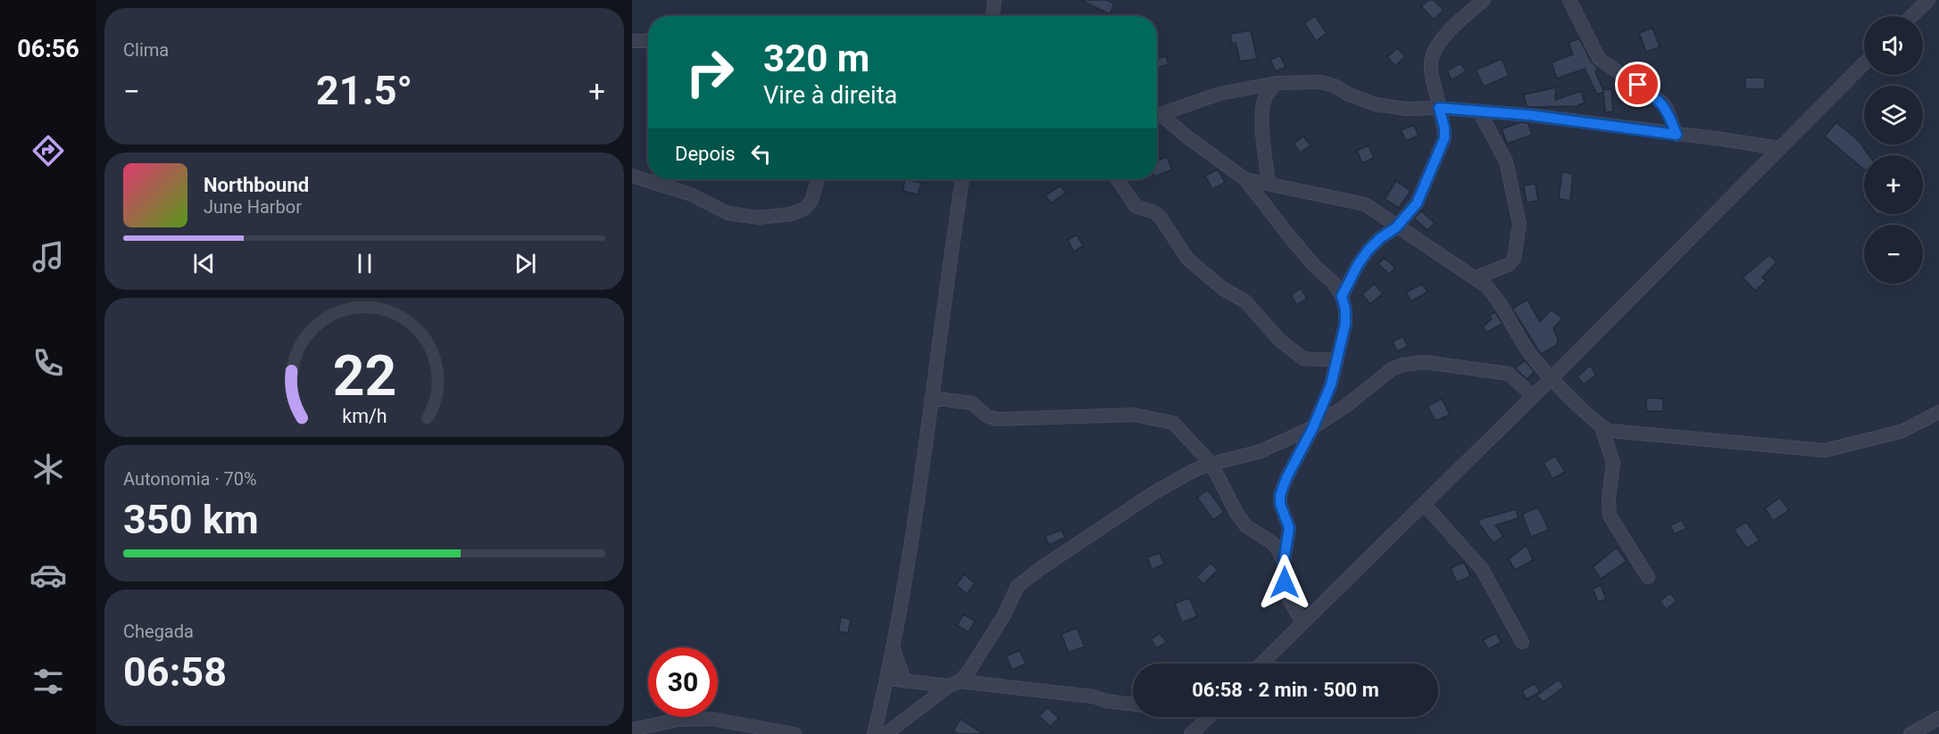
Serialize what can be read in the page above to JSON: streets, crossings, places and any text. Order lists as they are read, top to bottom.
{
  "page": {
    "tabs": "06:56",
    "tile": [
      "Clima",
      ["Autonomia · 70%", "350 km"],
      ["Chegada", "06:58"]
    ],
    "map_buttons": ["+", "−"],
    "turn": ["320 m", "Vire à direita"],
    "heat": ["−", "21.5°", "+"],
    "then": "Depois",
    "song": ["Northbound", "June Harbor"],
    "limit": "30",
    "trip": "06:58 · 2 min · 500 m",
    "gauge": ["22", "km/h"]
  }
}
